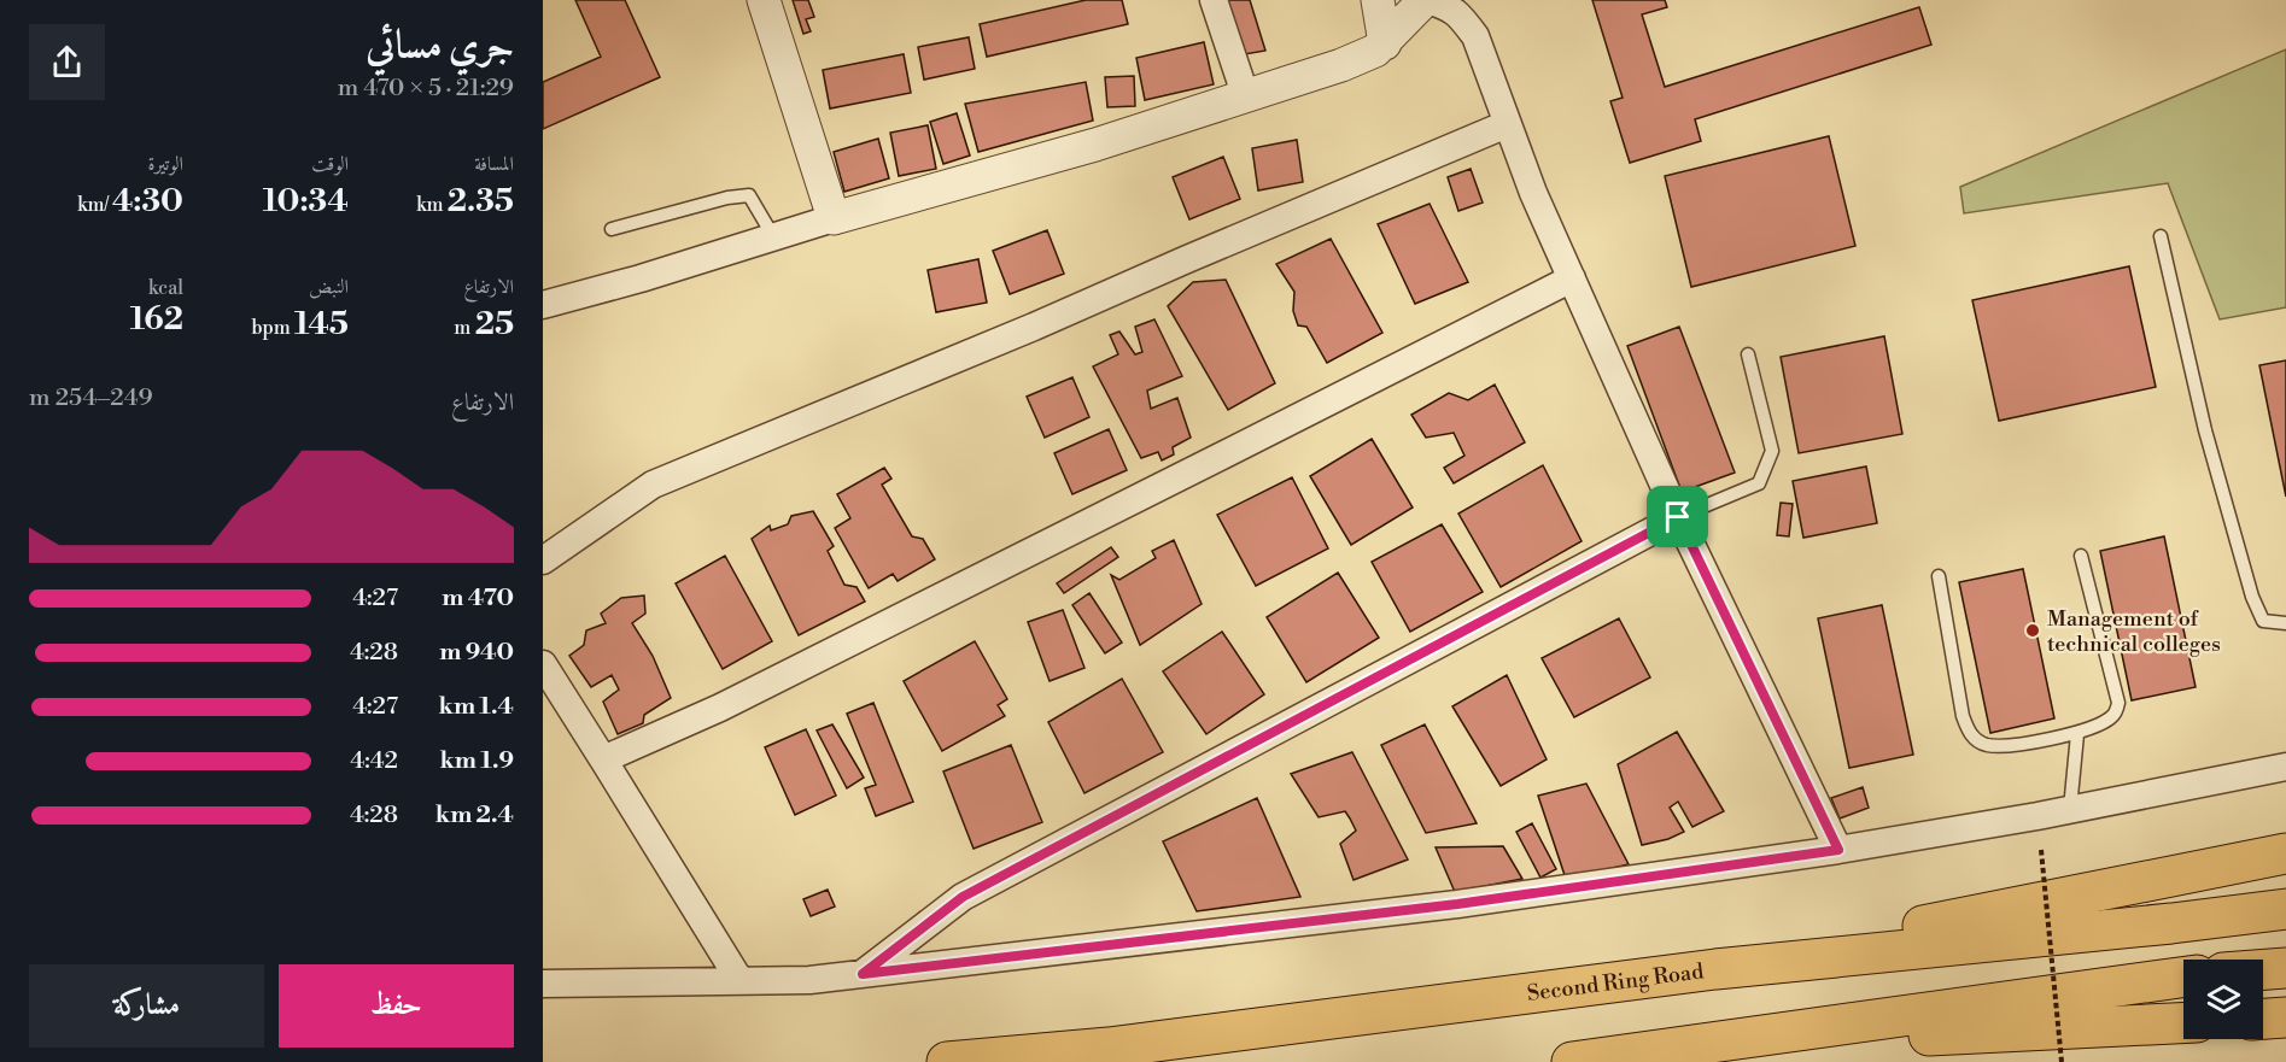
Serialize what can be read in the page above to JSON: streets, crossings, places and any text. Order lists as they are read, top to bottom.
{
  "streets": {
    "highway": ["Second Ring Road"]
  },
  "places": ["Management of technical colleges"],
  "page": {
    "heading": ["جري مسائي", "21:29 · 5 × 470 m"],
    "stats": [
      ["المسافة", "2.35 km"],
      ["الوقت", "10:34"],
      ["الوتيرة", "4:30 /km"],
      ["الارتفاع", "25 m"],
      ["النبض", "145 bpm"],
      ["kcal", "162"]
    ],
    "chart": ["الارتفاع", "249–254 m"],
    "list": [
      {
        "name": "470 m",
        "note": "4:27"
      },
      {
        "name": "940 m",
        "note": "4:28"
      },
      {
        "name": "1.4 km",
        "note": "4:27"
      },
      {
        "name": "1.9 km",
        "note": "4:42"
      },
      {
        "name": "2.4 km",
        "note": "4:28"
      }
    ],
    "buttons": ["حفظ", "مشاركة"]
  }
}
